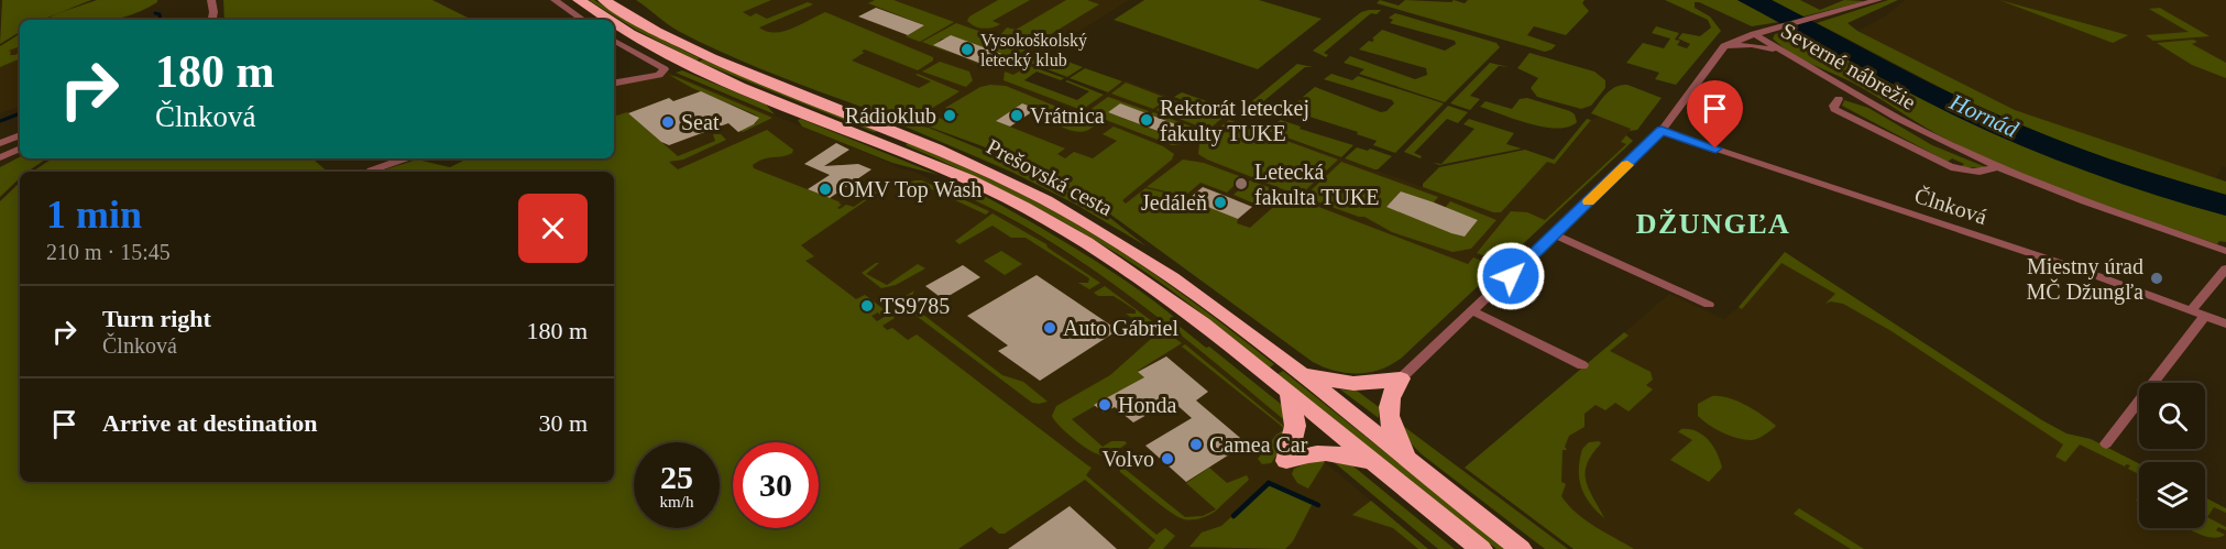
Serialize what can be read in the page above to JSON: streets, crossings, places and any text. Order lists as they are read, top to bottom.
{
  "streets": {
    "highway": ["Prešovská cesta"],
    "street": ["Severné nábrežie", "Člnková"]
  },
  "districts": ["DŽUNGĽA"],
  "water": ["Hornád"],
  "places": [
    "Vysokoškolský letecký klub",
    "Rádioklub",
    "Vrátnica",
    "Rektorát leteckej fakulty TUKE",
    "Seat",
    "Letecká fakulta TUKE",
    "OMV Top Wash",
    "Jedáleň",
    "Miestny úrad MČ Džungľa",
    "TS9785",
    "Auto Gábriel",
    "Honda",
    "Camea Car",
    "Volvo"
  ],
  "page": {
    "turn": ["180 m", "Člnková"],
    "heading": ["1 min", "210 m · 15:45"],
    "list": [
      {
        "name": "Turn right",
        "note": "Člnková",
        "value": "180 m"
      },
      {
        "name": "Arrive at destination",
        "value": "30 m"
      }
    ],
    "speed": "25 km/h",
    "limit": "30"
  }
}
